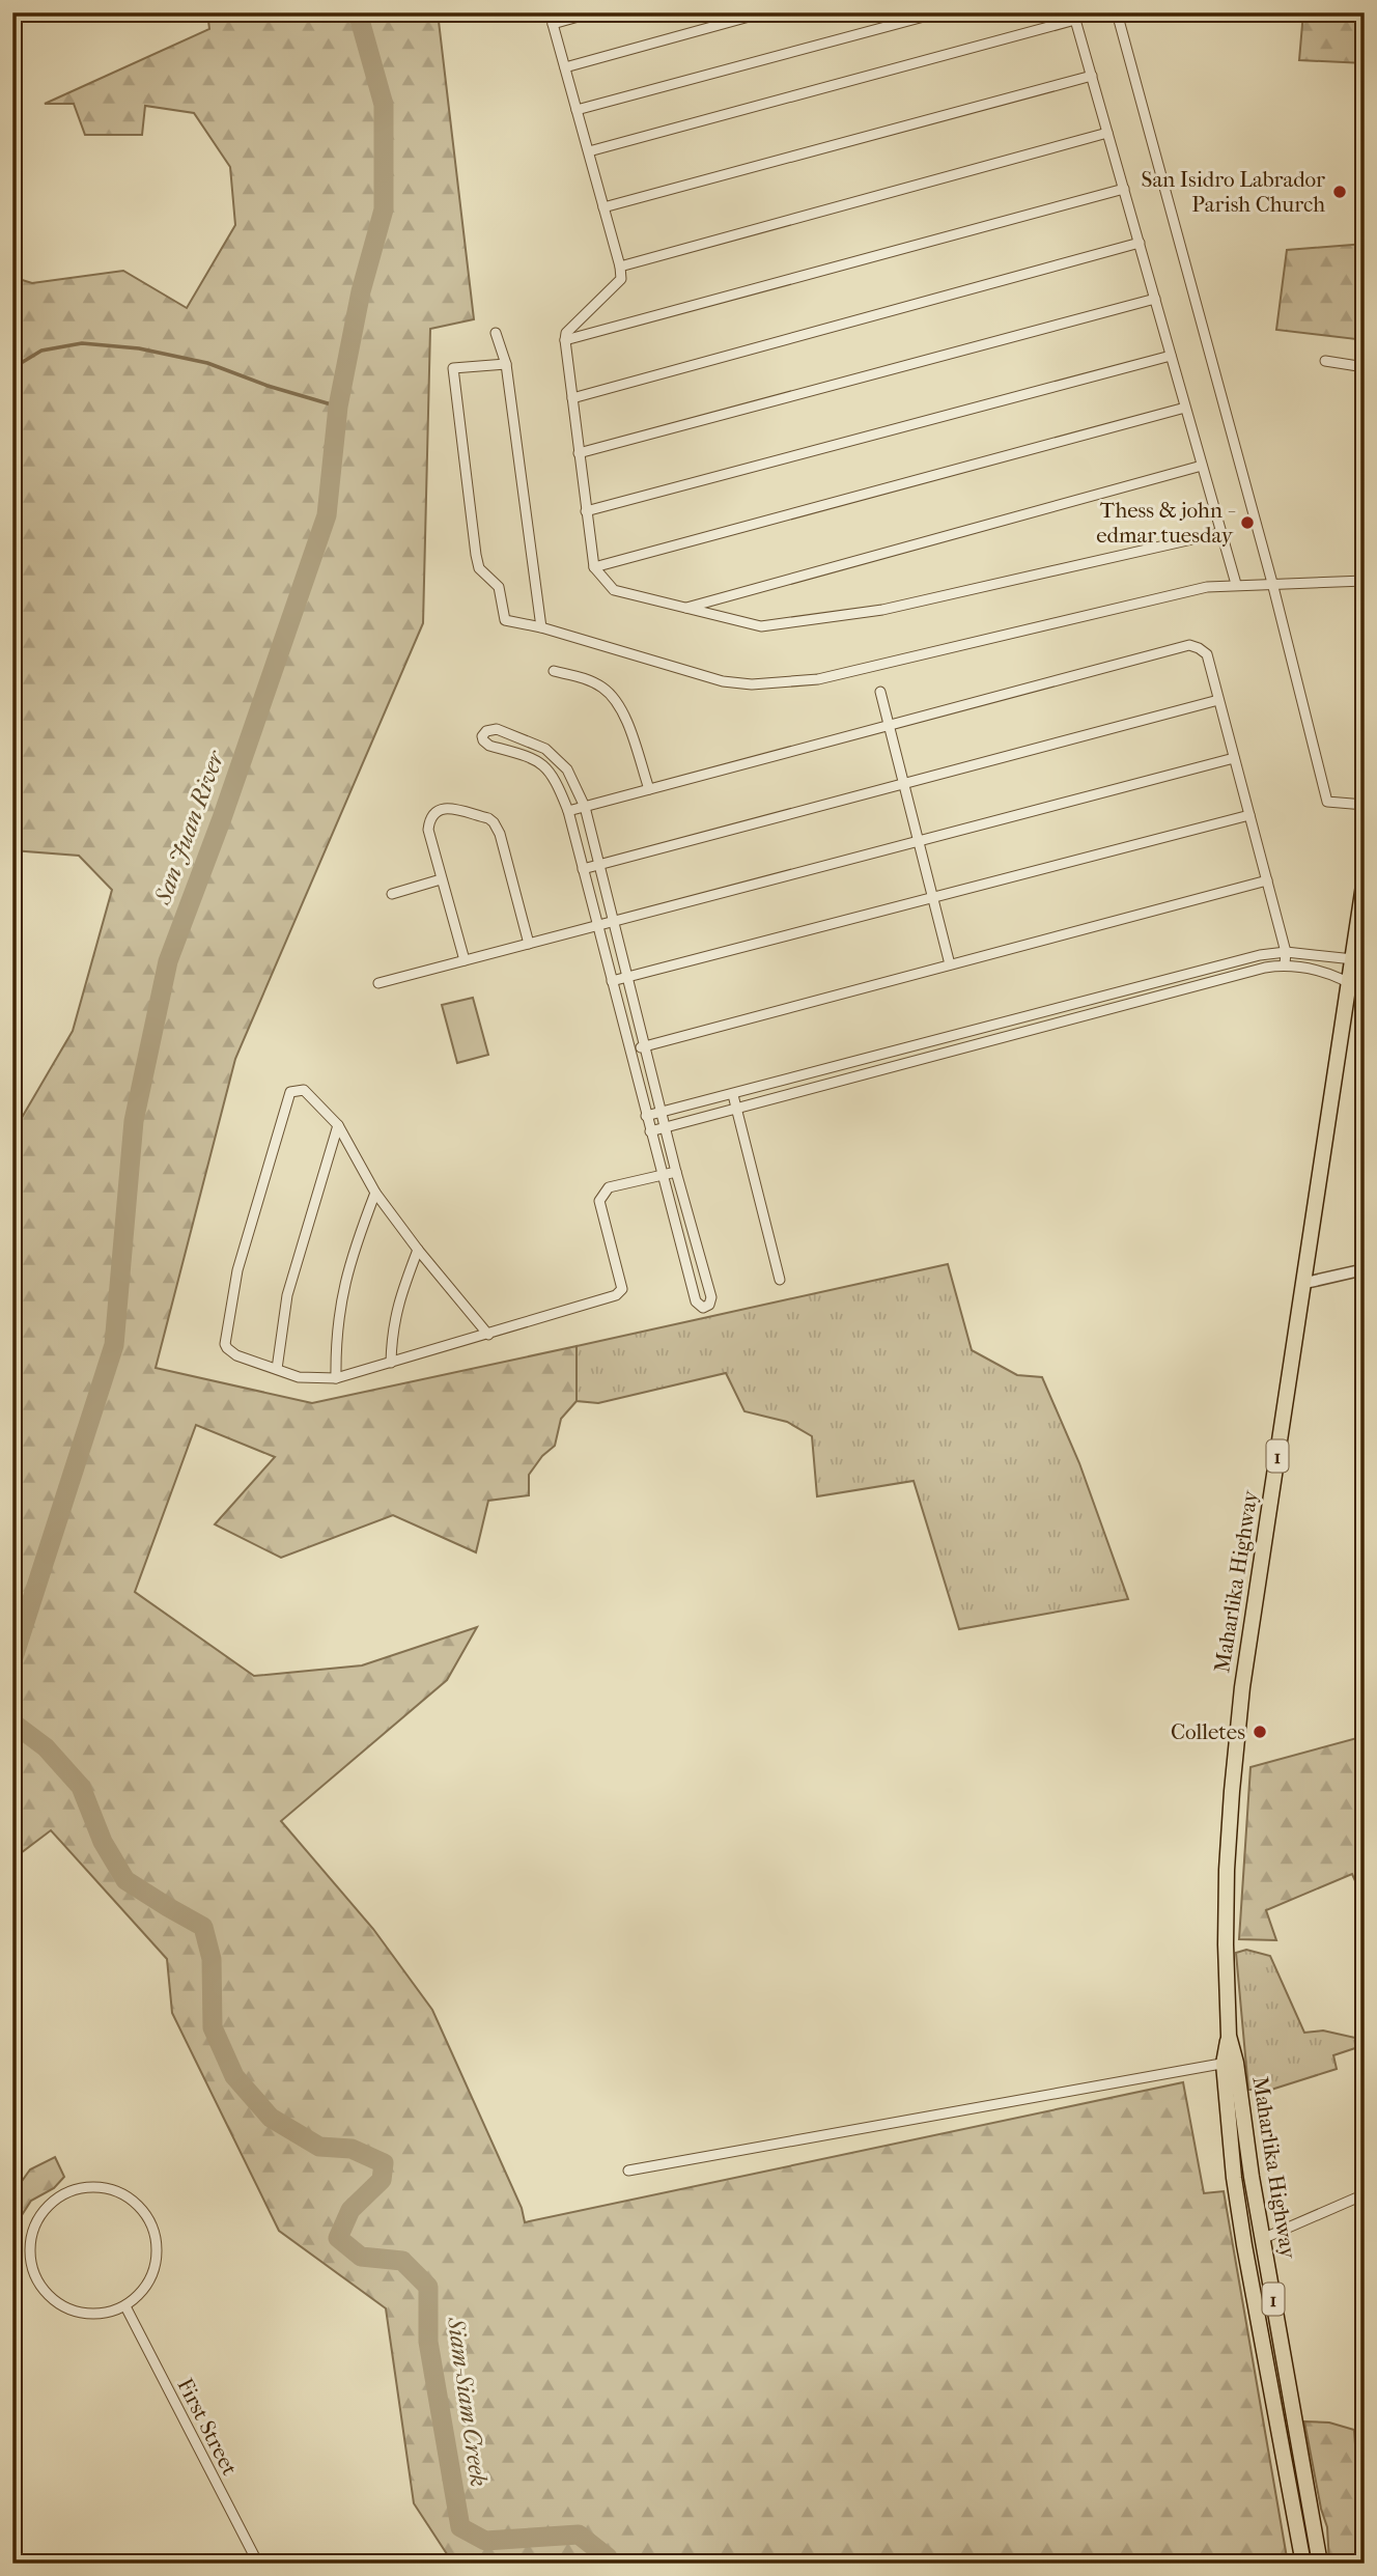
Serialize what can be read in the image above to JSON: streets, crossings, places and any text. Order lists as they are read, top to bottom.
{
  "streets": {
    "highway": ["1", "Maharlika Highway"],
    "street": ["First Street"]
  },
  "water": ["San Juan River", "Siam-Siam Creek"],
  "places": ["San Isidro Labrador Parish Church", "Thess & john - edmar tuesday", "Colletes"]
}
